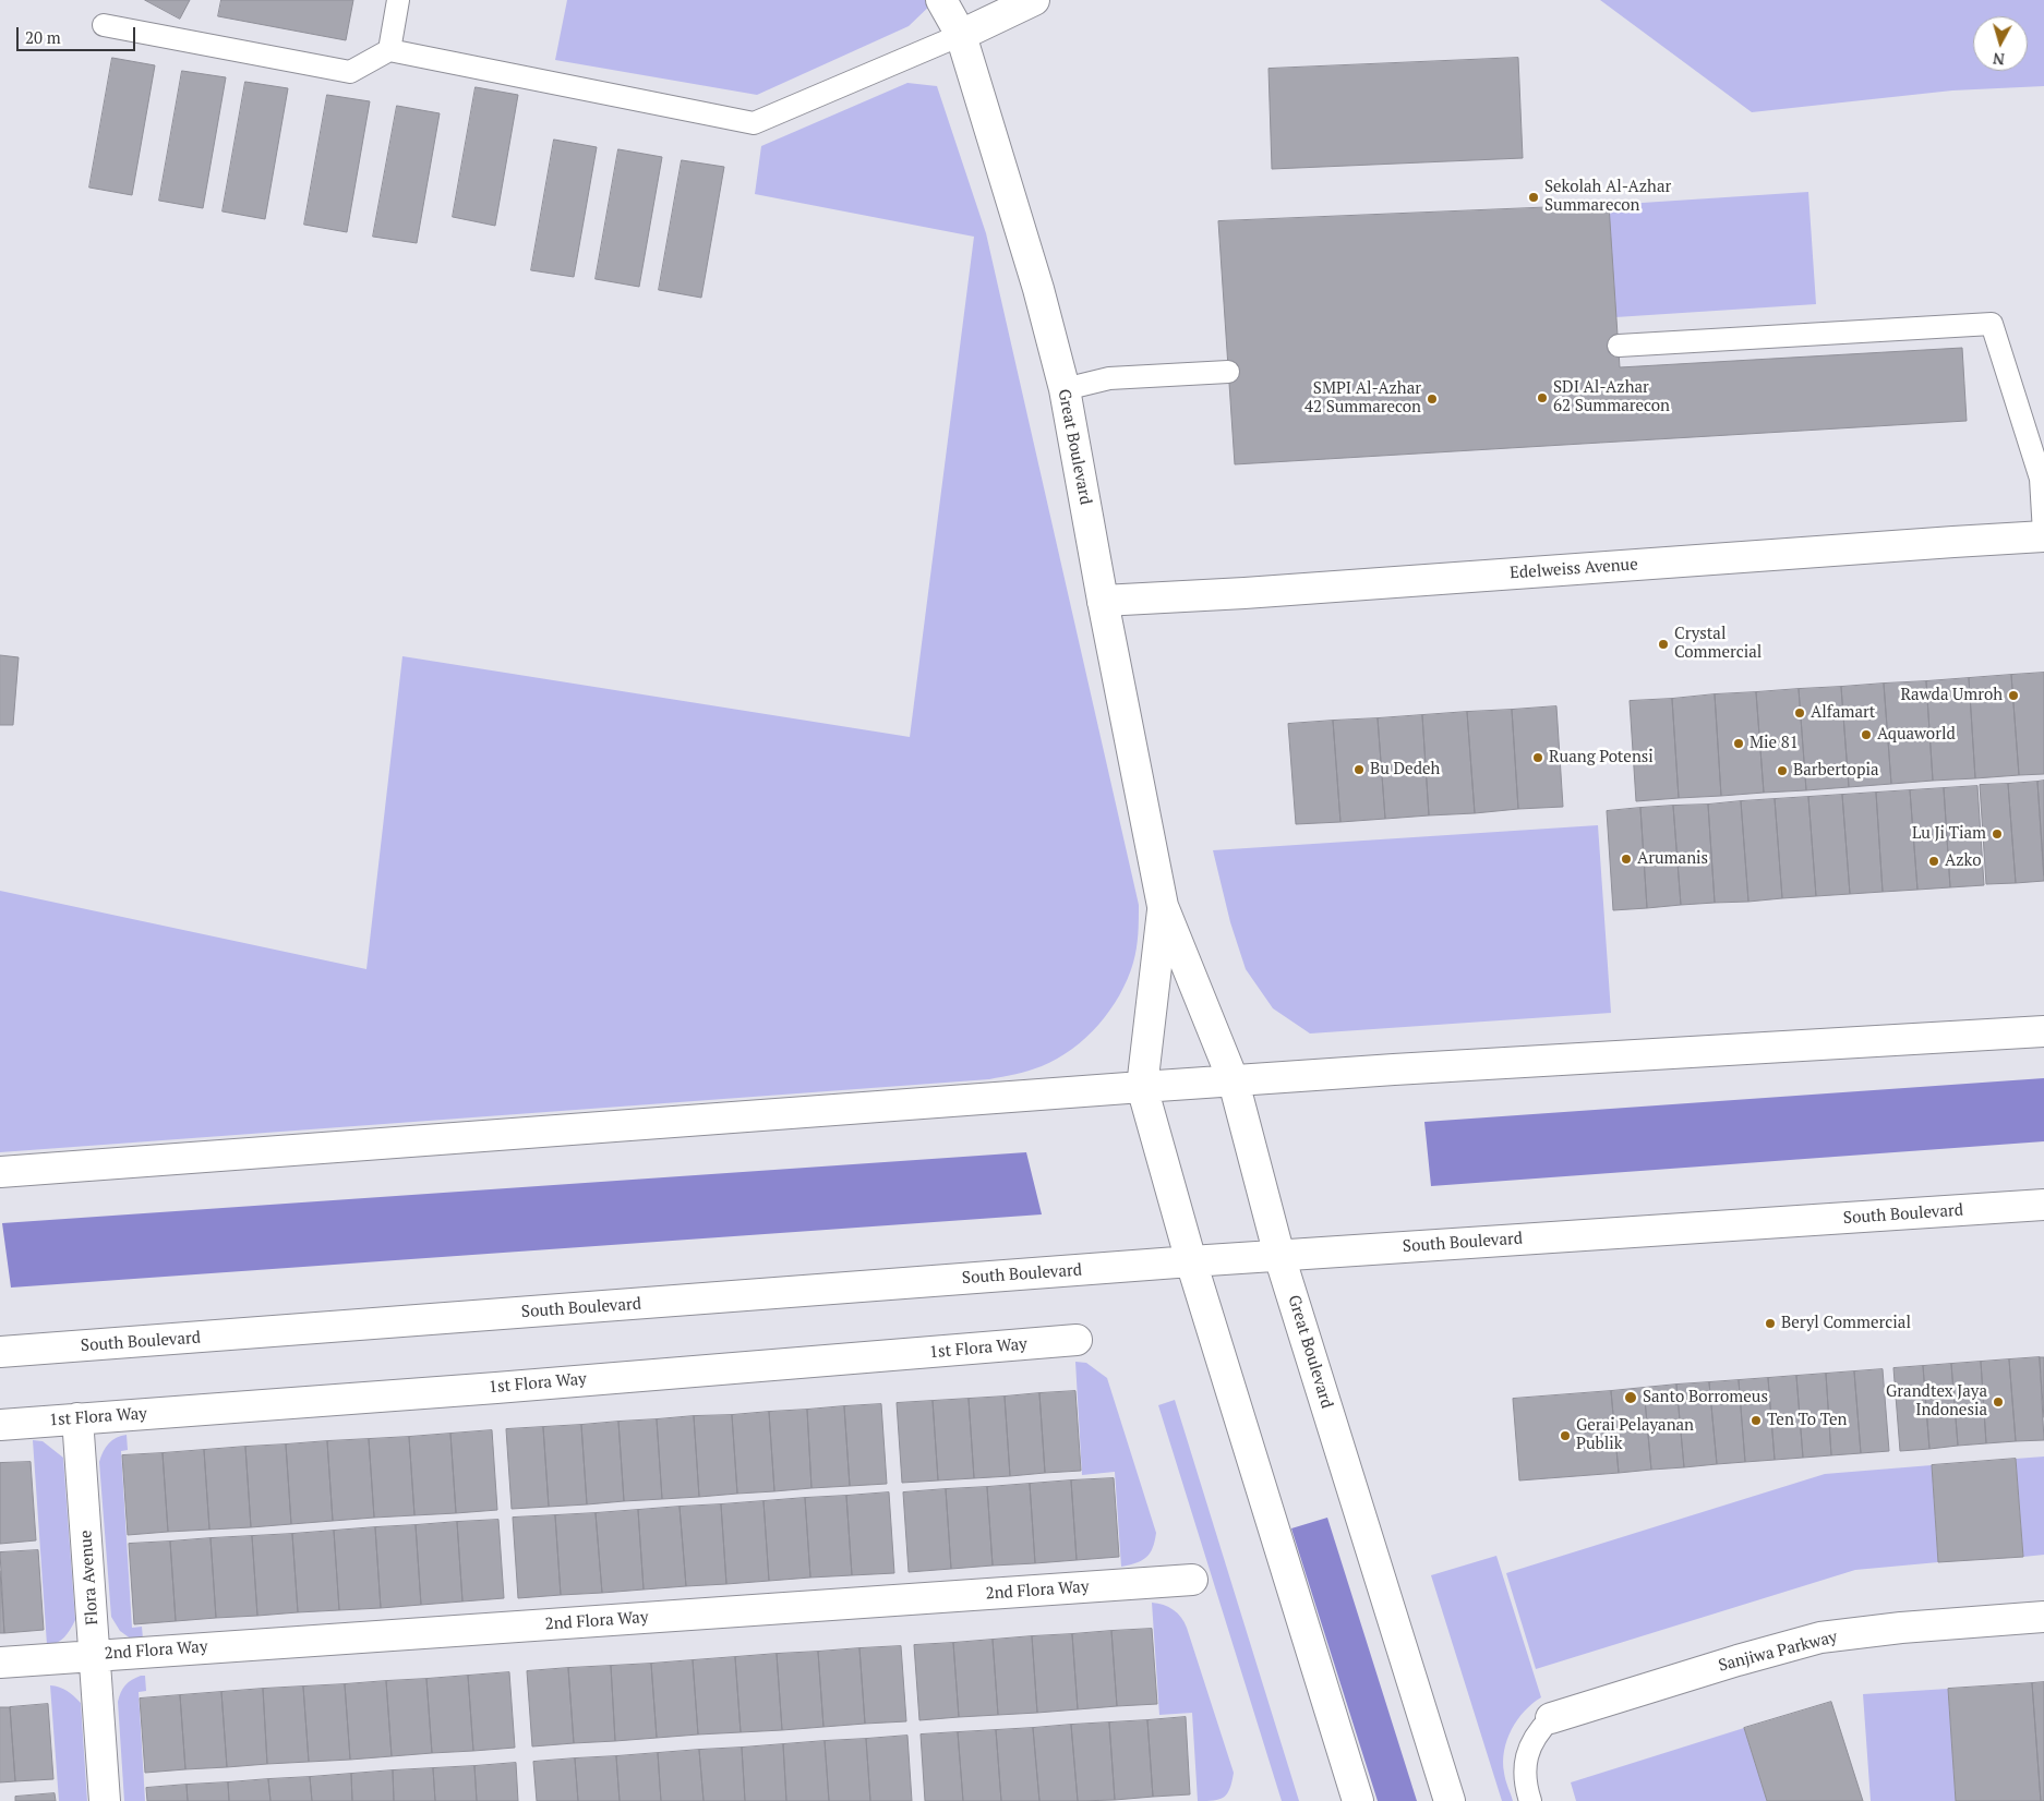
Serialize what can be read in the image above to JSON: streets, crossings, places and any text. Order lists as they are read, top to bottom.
{
  "streets": {
    "street": [
      "Great Boulevard",
      "Edelweiss Avenue",
      "South Boulevard",
      "1st Flora Way",
      "Flora Avenue",
      "2nd Flora Way",
      "Sanjiwa Parkway"
    ]
  },
  "crossings": [
    ["Great Boulevard", "Edelweiss Avenue"],
    ["Great Boulevard", "South Boulevard"],
    ["1st Flora Way", "Flora Avenue"],
    ["Flora Avenue", "2nd Flora Way"]
  ],
  "places": [
    "Sekolah Al-Azhar Summarecon",
    "SDI Al-Azhar 62 Summarecon",
    "SMPI Al-Azhar 42 Summarecon",
    "Crystal Commercial",
    "Rawda Umroh",
    "Alfamart",
    "Aquaworld",
    "Mie 81",
    "Ruang Potensi",
    "Bu Dedeh",
    "Barbertopia",
    "Lu Ji Tiam",
    "Arumanis",
    "Azko",
    "Beryl Commercial",
    "Santo Borromeus",
    "Grandtex Jaya Indonesia",
    "Ten To Ten",
    "Gerai Pelayanan Publik"
  ],
  "scale_bar": "20 m",
  "north": "bottom"
}
